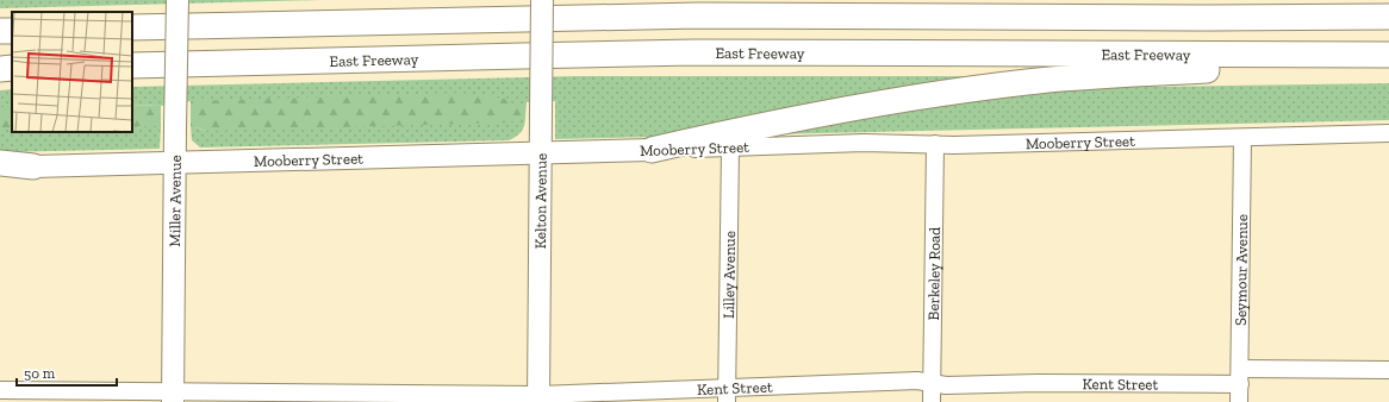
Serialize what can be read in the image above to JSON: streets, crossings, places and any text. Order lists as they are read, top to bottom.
{
  "streets": {
    "highway": ["East Freeway"],
    "main road": ["Mooberry Street", "Miller Avenue", "Kelton Avenue"],
    "street": [
      "Seymour Avenue",
      "Berkeley Road",
      "Lilley Avenue",
      "Kent Street"
    ]
  },
  "crossings": [
    ["Mooberry Street", "Miller Avenue"],
    ["Mooberry Street", "Kelton Avenue"],
    ["Mooberry Street", "Seymour Avenue"],
    ["Mooberry Street", "Berkeley Road"],
    ["Mooberry Street", "Lilley Avenue"],
    ["Miller Avenue", "Kent Street"],
    ["Kelton Avenue", "Kent Street"],
    ["Seymour Avenue", "Kent Street"],
    ["Berkeley Road", "Kent Street"],
    ["Lilley Avenue", "Kent Street"]
  ],
  "scale_bar": "50 m"
}
